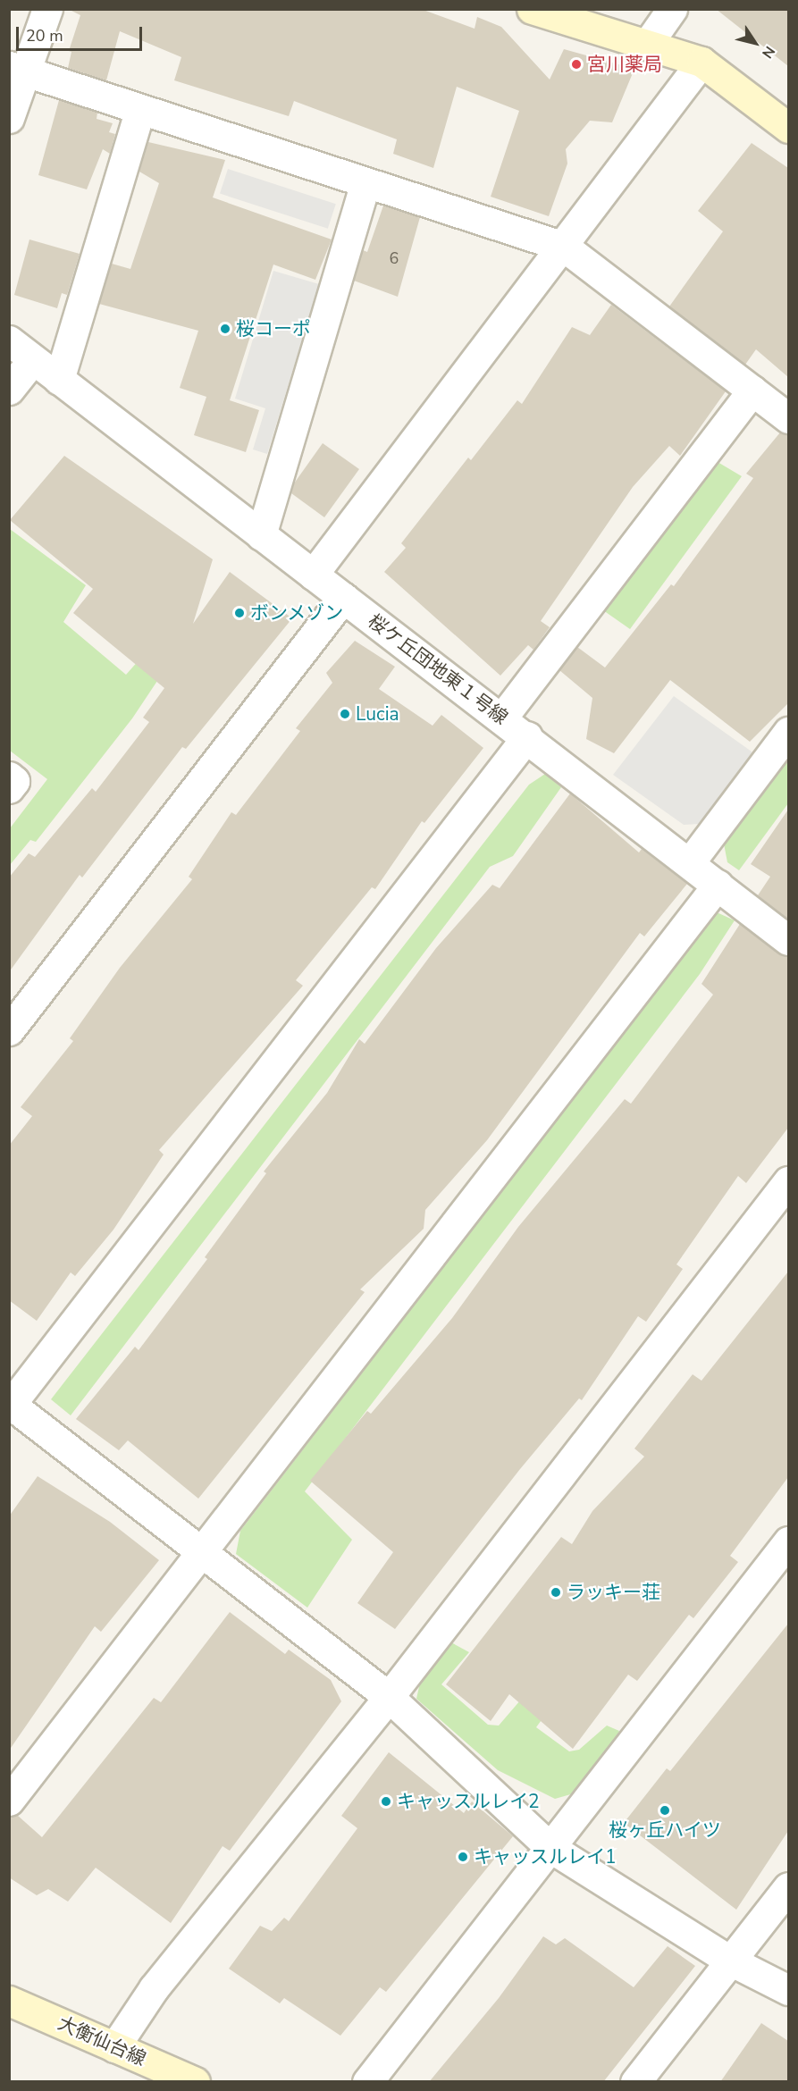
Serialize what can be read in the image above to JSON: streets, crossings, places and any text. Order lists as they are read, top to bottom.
{
  "streets": {
    "street": ["桜ケ丘団地東１号線", "大衡仙台線"]
  },
  "places": [
    "宮川薬局",
    "桜コーポ",
    "ボンメゾン",
    "Lucia",
    "ラッキー荘",
    "キャッスルレイ2",
    "桜ヶ丘ハイツ",
    "キャッスルレイ1"
  ],
  "house_numbers": ["6"],
  "scale_bar": "20 m",
  "north": "bottom right"
}
